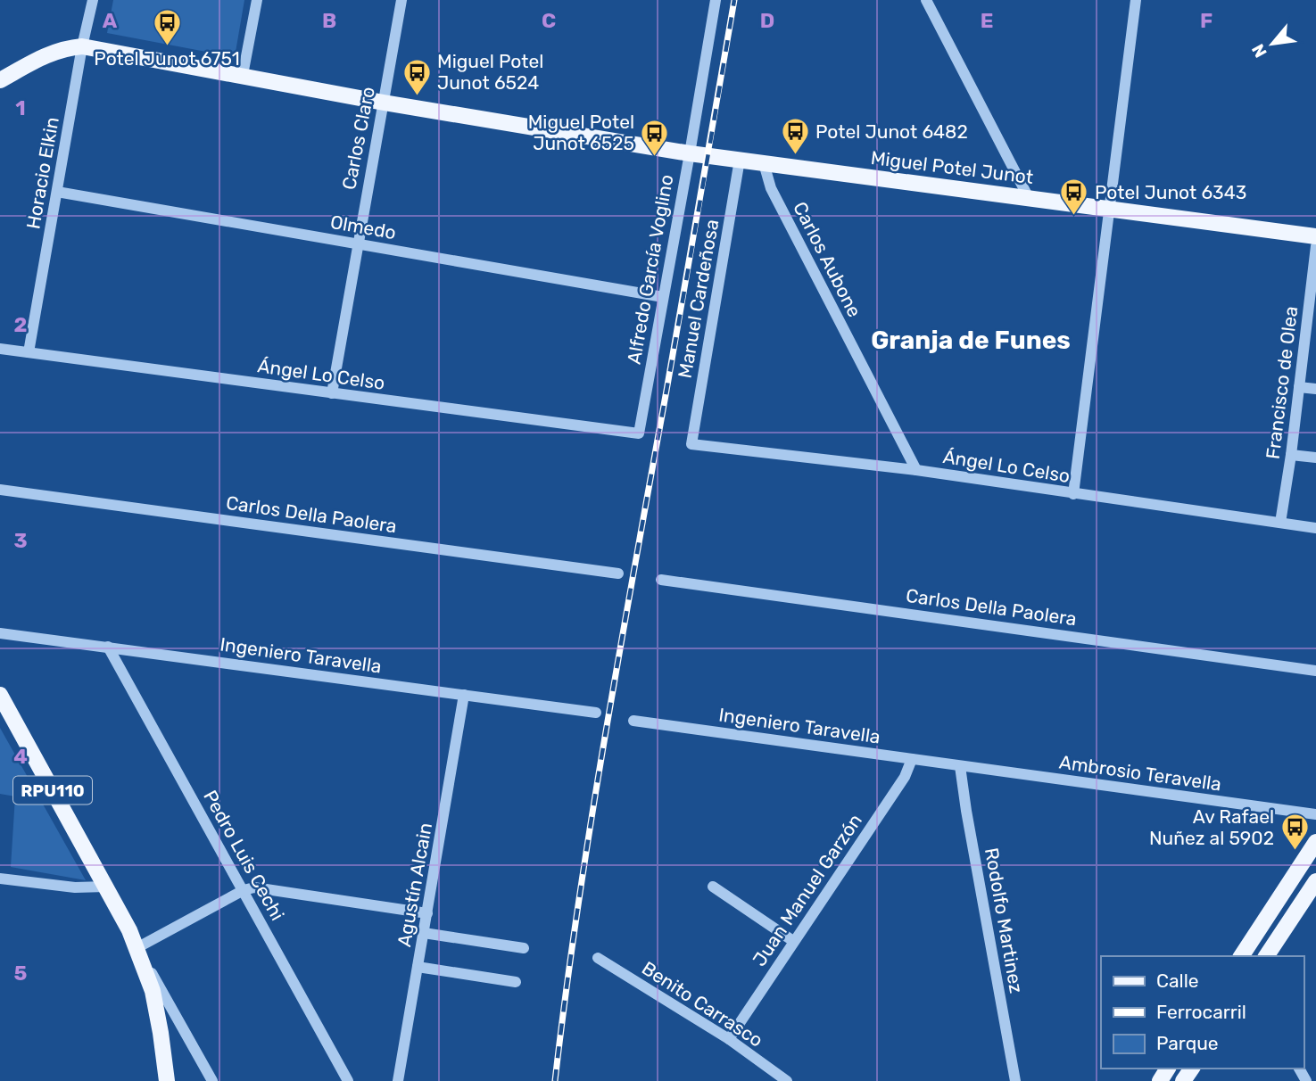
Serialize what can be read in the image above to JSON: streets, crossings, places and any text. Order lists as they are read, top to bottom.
{
  "streets": {
    "main road": ["Miguel Potel Junot", "RPU110"],
    "street": [
      "Carlos Claro",
      "Horacio Elkin",
      "Olmedo",
      "Carlos Aubone",
      "Alfredo García Voglino",
      "Manuel Cardeñosa",
      "Ángel Lo Celso",
      "Francisco de Olea",
      "Carlos Della Paolera",
      "Ingeniero Taravella",
      "Ambrosio Teravella",
      "Pedro Luis Cechi",
      "Agustín Alcain",
      "Juan Manuel Garzón",
      "Rodolfo Martinez",
      "Benito Carrasco"
    ]
  },
  "crossings": [
    ["Carlos Claro", "Miguel Potel Junot"],
    ["Carlos Claro", "Olmedo"],
    ["Carlos Claro", "Ángel Lo Celso"],
    ["Miguel Potel Junot", "Horacio Elkin"],
    ["Miguel Potel Junot", "Carlos Aubone"],
    ["Miguel Potel Junot", "Alfredo García Voglino"],
    ["Miguel Potel Junot", "Manuel Cardeñosa"],
    ["Horacio Elkin", "Olmedo"],
    ["Horacio Elkin", "Ángel Lo Celso"],
    ["Olmedo", "Alfredo García Voglino"],
    ["Carlos Aubone", "Ángel Lo Celso"],
    ["Alfredo García Voglino", "Ángel Lo Celso"],
    ["Manuel Cardeñosa", "Ángel Lo Celso"],
    ["Ángel Lo Celso", "Francisco de Olea"],
    ["Ingeniero Taravella", "Ambrosio Teravella"],
    ["Ingeniero Taravella", "Pedro Luis Cechi"],
    ["Ingeniero Taravella", "Agustín Alcain"],
    ["Ingeniero Taravella", "Juan Manuel Garzón"],
    ["Ingeniero Taravella", "Rodolfo Martinez"],
    ["Ambrosio Teravella", "Rodolfo Martinez"],
    ["Juan Manuel Garzón", "Benito Carrasco"]
  ],
  "districts": ["Granja de Funes"],
  "places": {
    "bus stop": [
      "Potel Junot 6751",
      "Miguel Potel Junot 6524",
      "Potel Junot 6482",
      "Miguel Potel Junot 6525",
      "Potel Junot 6343",
      "Av Rafael Nuñez al 5902"
    ]
  },
  "legend": ["Calle", "Ferrocarril", "Parque"],
  "north": "bottom left",
  "grid": {
    "columns": [
      "A",
      "B",
      "C",
      "D",
      "E",
      "F"
    ],
    "rows": [
      "1",
      "2",
      "3",
      "4",
      "5"
    ]
  }
}
